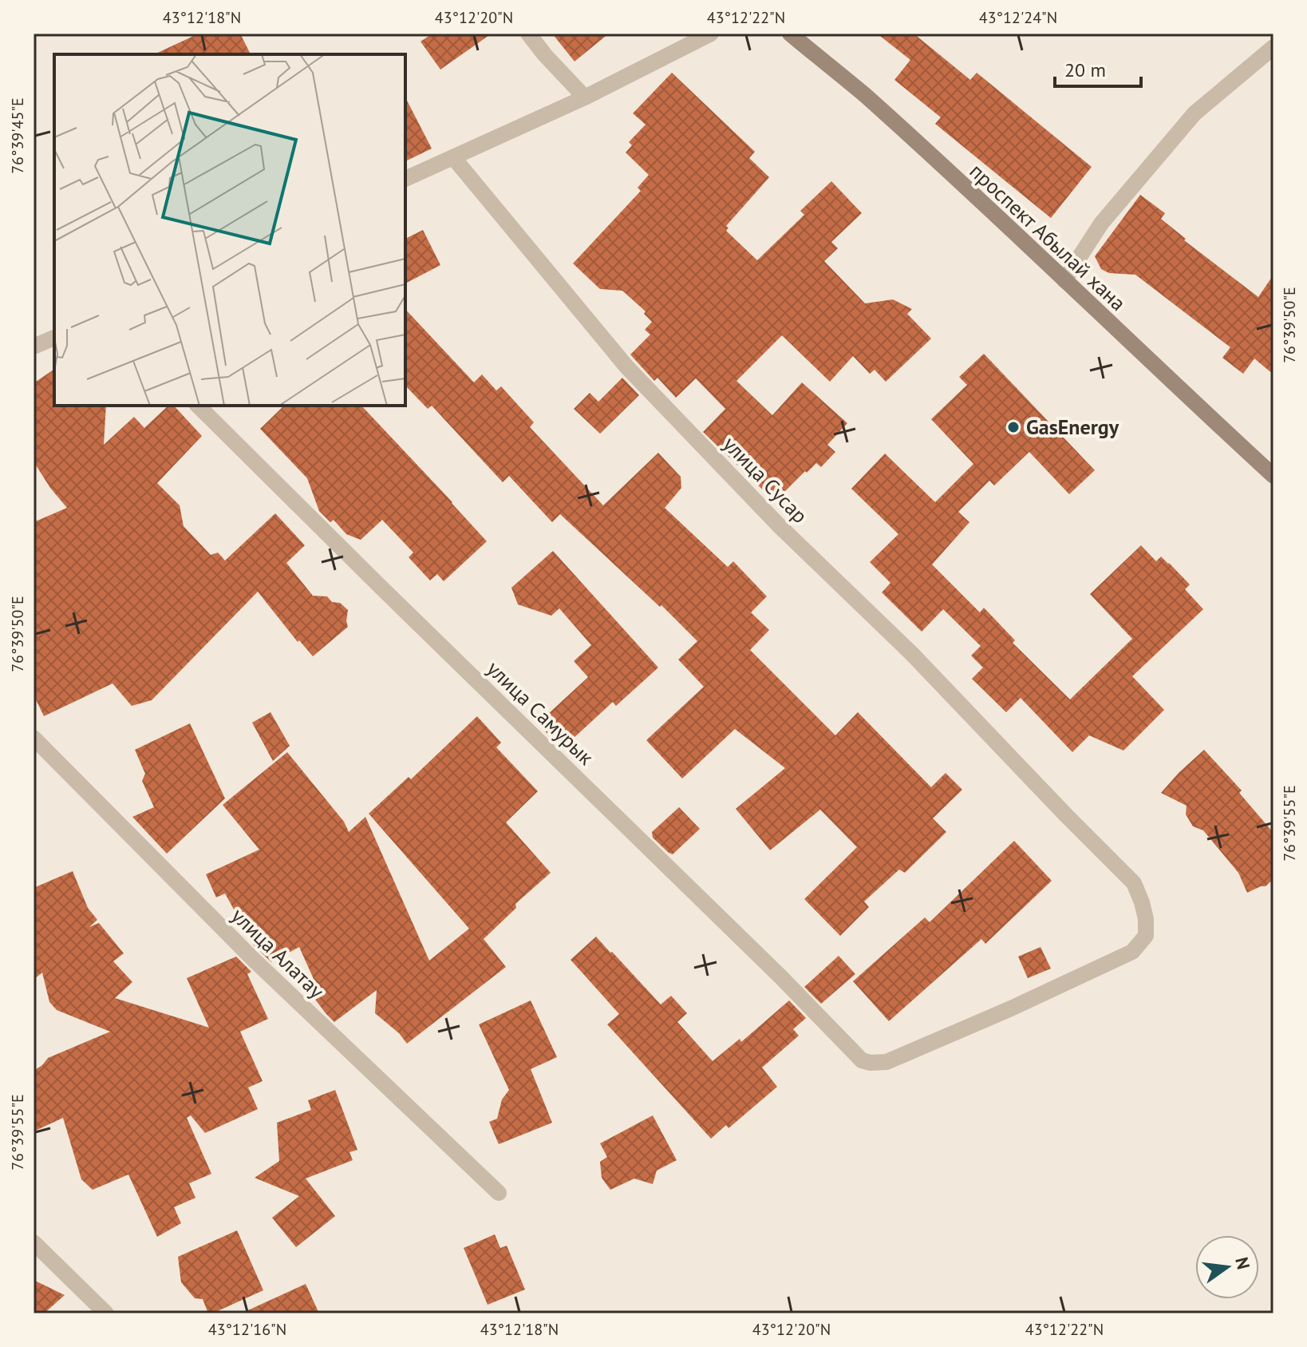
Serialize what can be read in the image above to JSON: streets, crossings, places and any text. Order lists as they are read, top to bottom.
{
  "streets": {
    "main road": ["проспект Абылай хана"],
    "street": ["улица Сусар", "улица Самурык", "улица Алатау"]
  },
  "crossings": [
    ["улица Сусар", "улица Самурык"]
  ],
  "places": ["GasEnergy"],
  "scale_bar": "20 m",
  "north": "right",
  "coordinates": [
    "43°12'18\"N",
    "43°12'20\"N",
    "43°12'22\"N",
    "43°12'24\"N",
    "76°39'45\"E",
    "76°39'50\"E",
    "76°39'55\"E",
    "43°12'16\"N"
  ]
}
